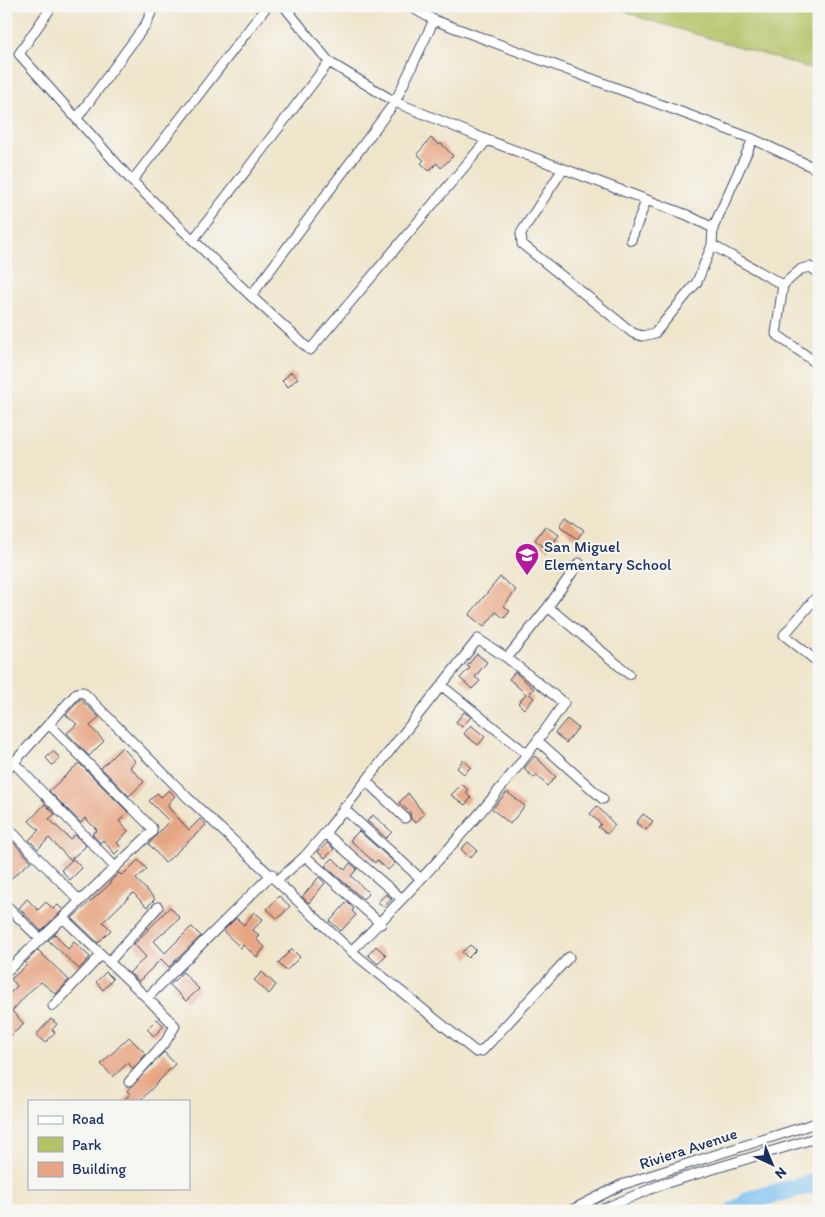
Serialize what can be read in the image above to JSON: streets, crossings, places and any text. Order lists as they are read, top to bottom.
{
  "streets": {
    "street": ["Riviera Avenue"]
  },
  "places": {
    "school or university": ["San Miguel Elementary School"]
  },
  "legend": ["Road", "Park", "Building"],
  "north": "bottom right"
}
